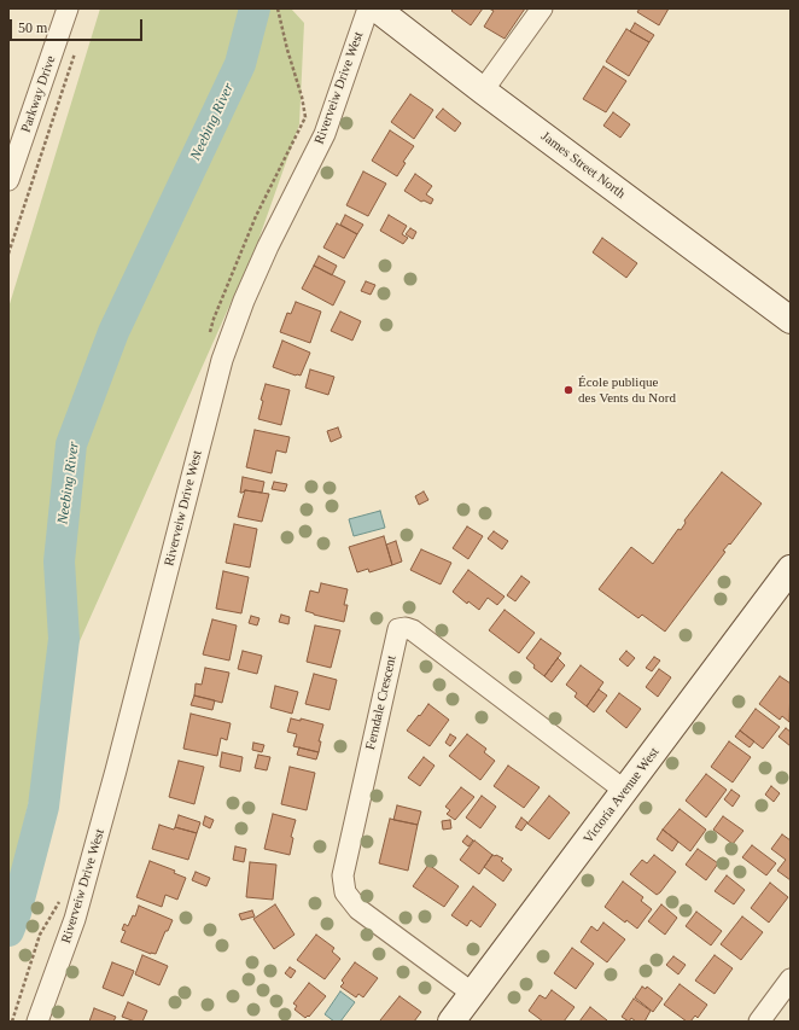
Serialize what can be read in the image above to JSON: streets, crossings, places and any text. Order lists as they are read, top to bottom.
{
  "streets": {
    "street": [
      "Riverveiw Drive West",
      "Parkway Drive",
      "James Street North",
      "Ferndale Crescent",
      "Victoria Avenue West"
    ]
  },
  "crossings": [
    ["Ferndale Crescent", "Victoria Avenue West"]
  ],
  "water": ["Neebing River"],
  "places": ["École publique des Vents du Nord"],
  "scale_bar": "50 m"
}
